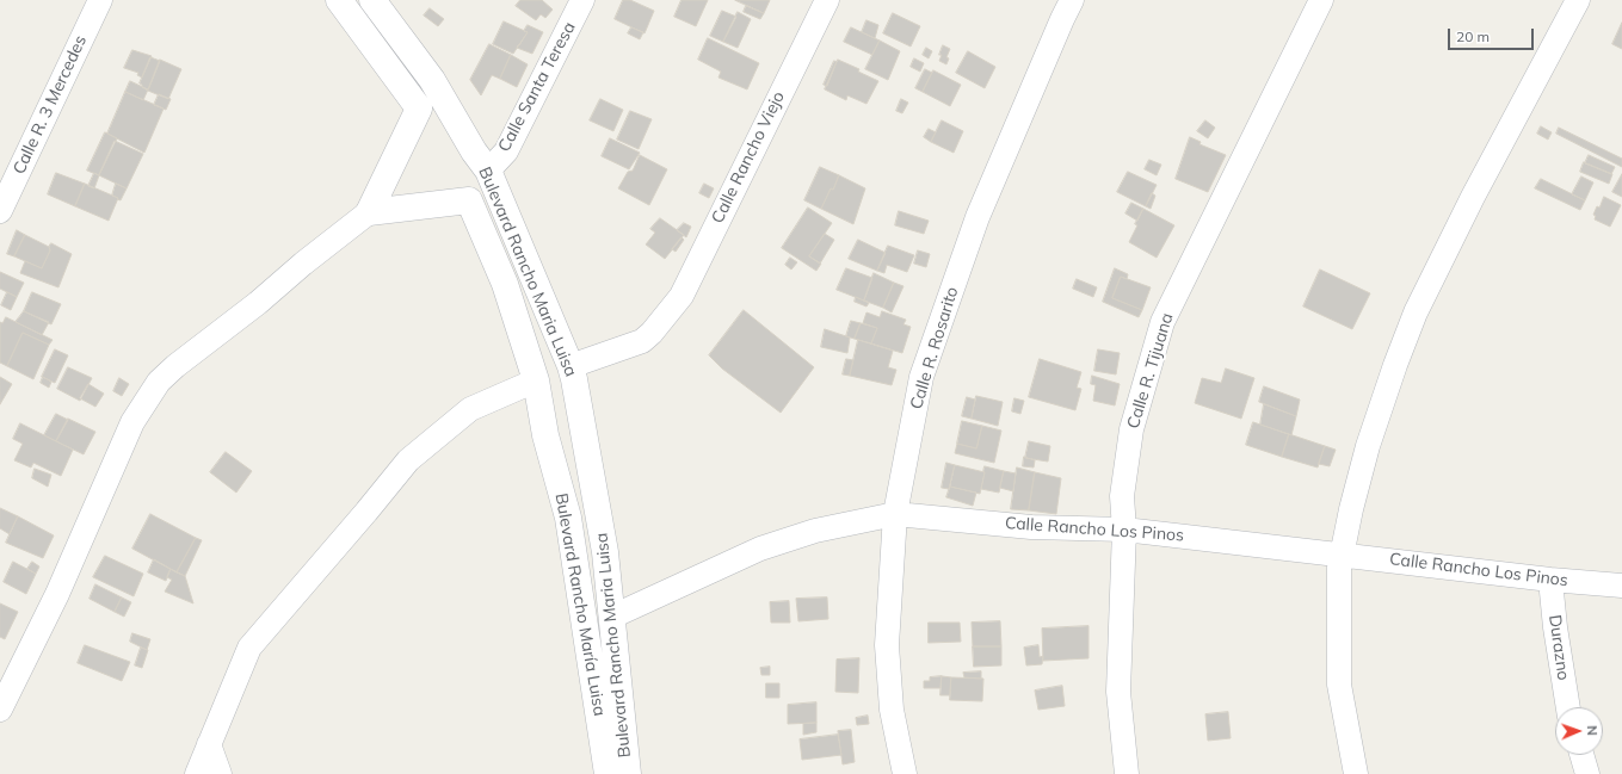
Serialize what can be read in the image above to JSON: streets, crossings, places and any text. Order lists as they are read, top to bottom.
{
  "streets": {
    "street": [
      "Calle Santa Teresa",
      "Calle R. 3 Mercedes",
      "Calle Rancho Viejo",
      "Bulevard Rancho Maria Luisa",
      "Calle R. Rosarito",
      "Calle R. Tijuana",
      "Calle Rancho Los Pinos",
      "Bulevard Rancho María Luisa",
      "Durazno"
    ]
  },
  "crossings": [
    ["Calle Santa Teresa", "Bulevard Rancho Maria Luisa"],
    ["Calle Rancho Viejo", "Bulevard Rancho Maria Luisa"],
    ["Bulevard Rancho Maria Luisa", "Calle Rancho Los Pinos"],
    ["Calle R. Rosarito", "Calle Rancho Los Pinos"],
    ["Calle R. Tijuana", "Calle Rancho Los Pinos"],
    ["Calle Rancho Los Pinos", "Durazno"]
  ],
  "scale_bar": "20 m",
  "north": "right"
}
